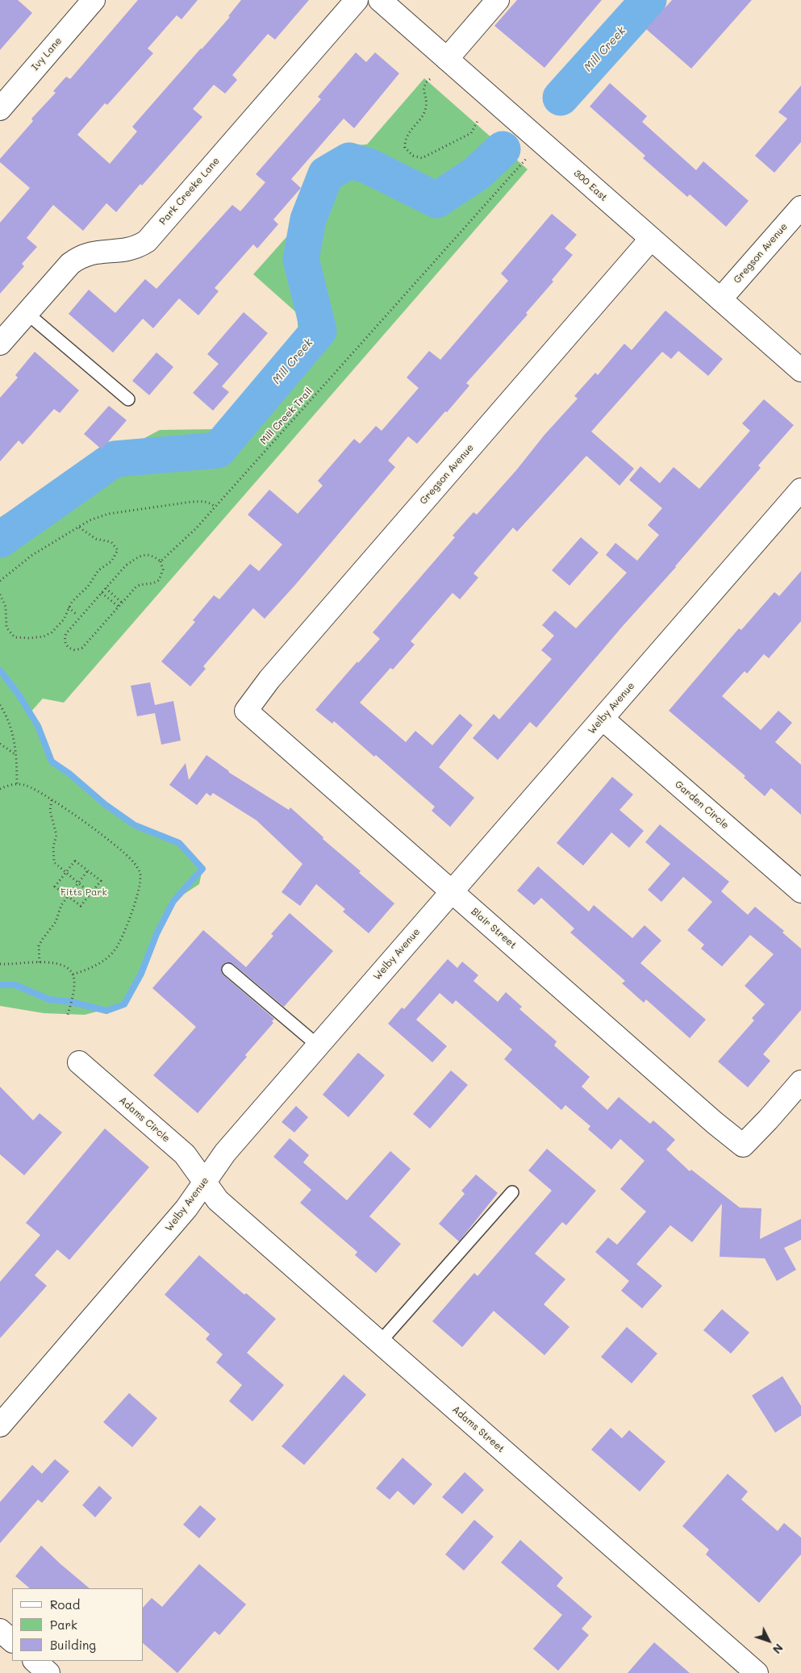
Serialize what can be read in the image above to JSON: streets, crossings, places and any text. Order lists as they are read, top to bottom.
{
  "streets": {
    "street": [
      "Ivy Lane",
      "300 East",
      "Park Creeke Lane",
      "Gregson Avenue",
      "Welby Avenue",
      "Garden Circle",
      "Blair Street",
      "Adams Circle",
      "Adams Street"
    ],
    "path": ["Mill Creek Trail"]
  },
  "crossings": [
    ["300 East", "Gregson Avenue"],
    ["Gregson Avenue", "Blair Street"],
    ["Welby Avenue", "Garden Circle"],
    ["Welby Avenue", "Blair Street"],
    ["Welby Avenue", "Adams Circle"],
    ["Welby Avenue", "Adams Street"],
    ["Adams Circle", "Adams Street"]
  ],
  "water": ["Mill Creek"],
  "parks": ["Fitts Park"],
  "legend": ["Road", "Park", "Building"],
  "north": "bottom right"
}
